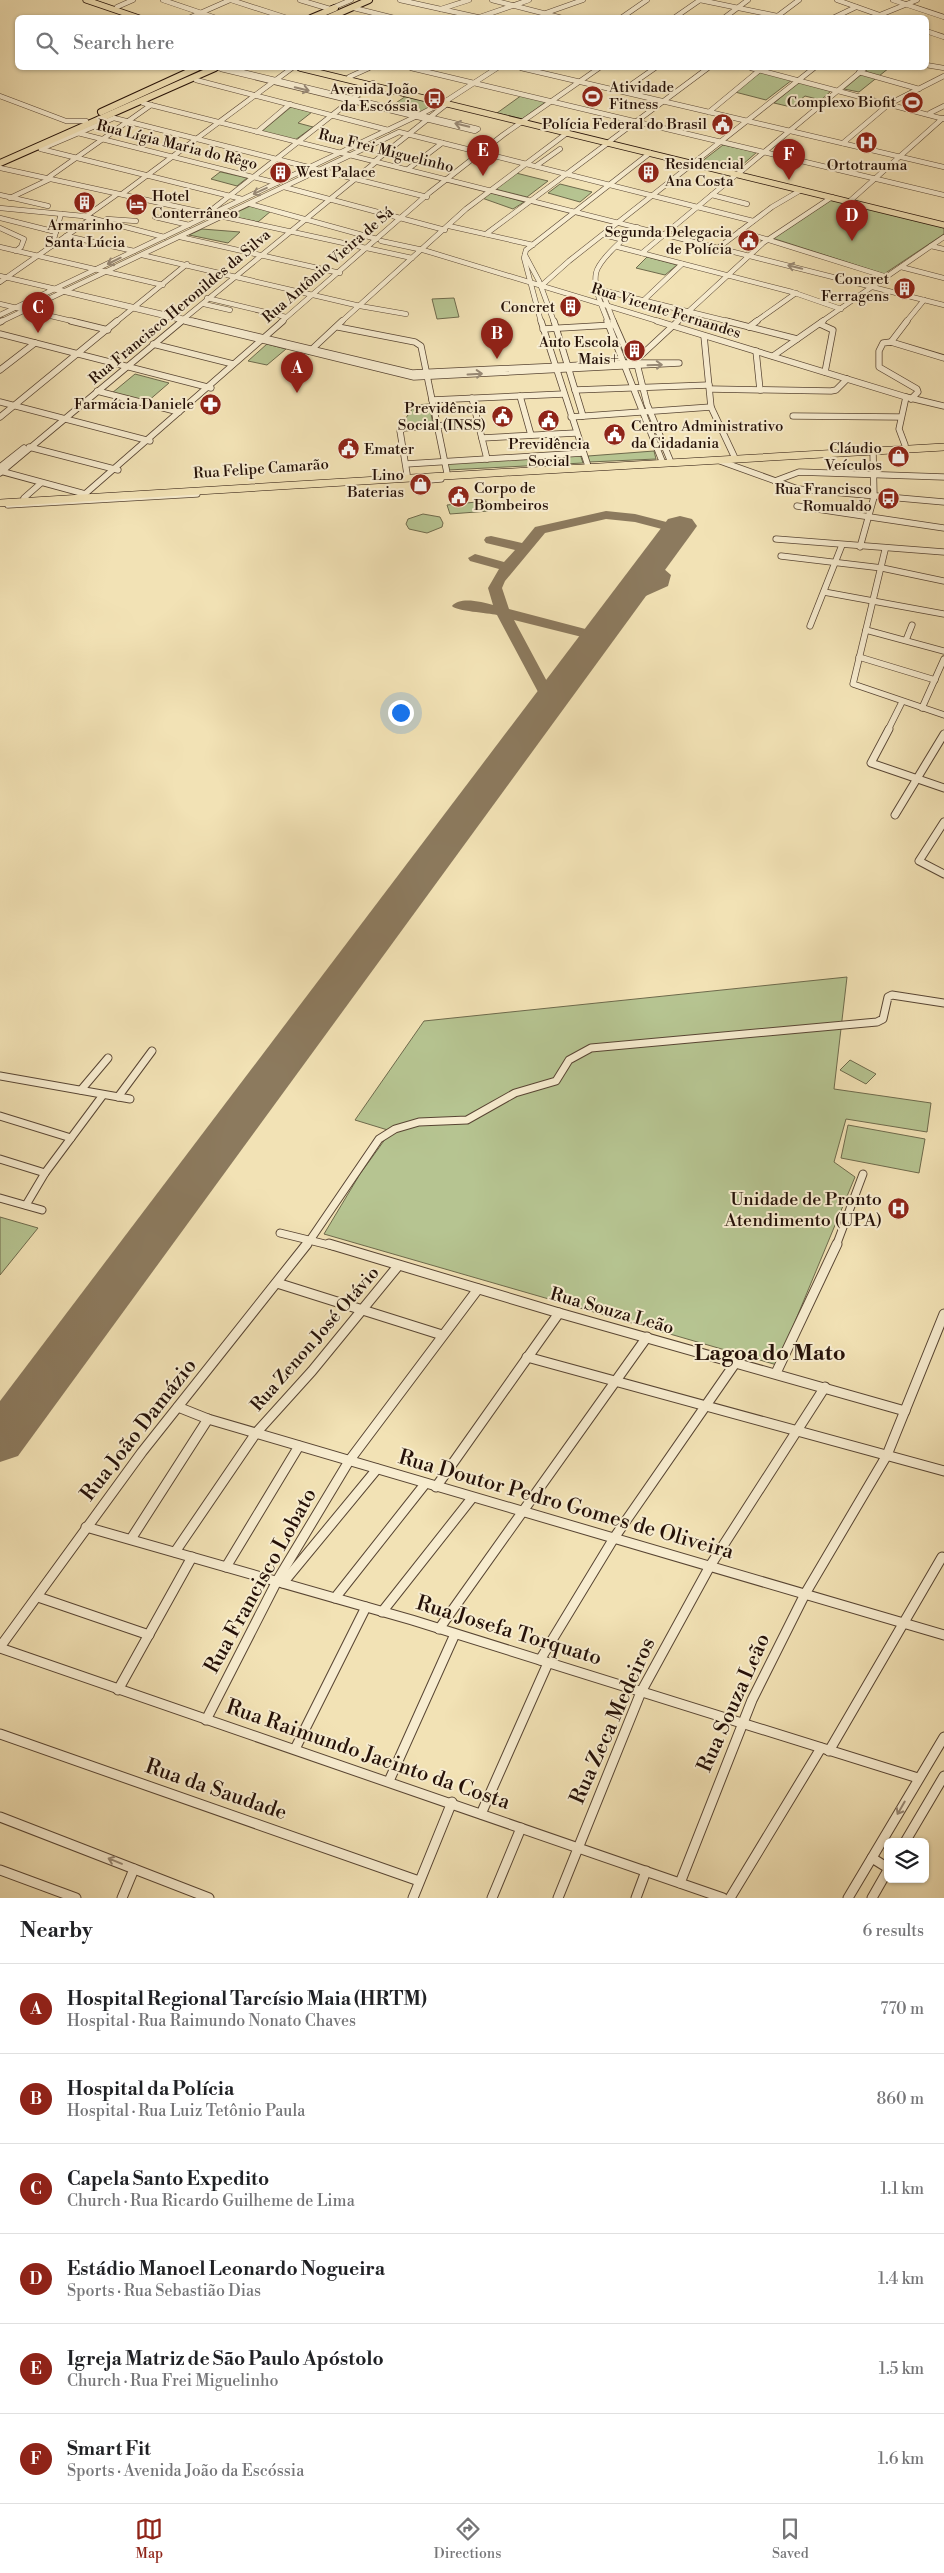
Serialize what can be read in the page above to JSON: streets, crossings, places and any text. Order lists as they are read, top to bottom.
{
  "streets": {
    "main road": ["Rua Felipe Camarão"],
    "street": [
      "Rua Lígia Maria do Rêgo",
      "Rua Frei Miguelinho",
      "Rua Antônio Vieira de Sá",
      "Rua Francisco Heronildes da Silva",
      "Rua Vicente Fernandes",
      "Rua Souza Leão",
      "Rua Zenon José Otávio",
      "Rua João Damázio",
      "Rua Doutor Pedro Gomes de Oliveira",
      "Rua Francisco Lobato",
      "Rua Josefa Torquato",
      "Rua Zeca Medeiros",
      "Rua Raimundo Jacinto da Costa",
      "Rua da Saudade"
    ]
  },
  "crossings": [
    ["Rua Frei Miguelinho", "Rua Antônio Vieira de Sá"],
    ["Rua Frei Miguelinho", "Rua Francisco Heronildes da Silva"],
    ["Rua Antônio Vieira de Sá", "Rua Vicente Fernandes"],
    ["Rua Antônio Vieira de Sá", "Rua Felipe Camarão"],
    ["Rua Francisco Heronildes da Silva", "Rua Vicente Fernandes"],
    ["Rua Souza Leão", "Rua Zenon José Otávio"],
    ["Rua Souza Leão", "Rua João Damázio"],
    ["Rua Souza Leão", "Rua Doutor Pedro Gomes de Oliveira"],
    ["Rua Souza Leão", "Rua Francisco Lobato"],
    ["Rua Souza Leão", "Rua Josefa Torquato"],
    ["Rua Souza Leão", "Rua Zeca Medeiros"],
    ["Rua Souza Leão", "Rua Raimundo Jacinto da Costa"],
    ["Rua Zenon José Otávio", "Rua Doutor Pedro Gomes de Oliveira"],
    ["Rua Zenon José Otávio", "Rua Josefa Torquato"],
    ["Rua João Damázio", "Rua Doutor Pedro Gomes de Oliveira"],
    ["Rua João Damázio", "Rua Josefa Torquato"],
    ["Rua João Damázio", "Rua Raimundo Jacinto da Costa"],
    ["Rua Doutor Pedro Gomes de Oliveira", "Rua Francisco Lobato"],
    ["Rua Doutor Pedro Gomes de Oliveira", "Rua Zeca Medeiros"],
    ["Rua Francisco Lobato", "Rua Josefa Torquato"],
    ["Rua Francisco Lobato", "Rua Raimundo Jacinto da Costa"],
    ["Rua Josefa Torquato", "Rua Zeca Medeiros"],
    ["Rua Zeca Medeiros", "Rua Raimundo Jacinto da Costa"]
  ],
  "districts": ["Lagoa do Mato"],
  "places": {
    "sports": ["Atividade Fitness", "Complexo Biofit"],
    "bus stop": ["Avenida João da Escóssia", "Rua Francisco Romualdo"],
    "public building": [
      "Polícia Federal do Brasil",
      "Segunda Delegacia de Polícia",
      "Previdência Social (INSS)",
      "Previdência Social",
      "Centro Administrativo da Cidadania",
      "Emater",
      "Corpo de Bombeiros"
    ],
    "hospital": ["Ortotrauma", "Unidade de Pronto Atendimento (UPA)"],
    "building": [
      "West Palace",
      "Residencial Ana Costa",
      "Armarinho Santa Lúcia",
      "Concret Ferragens",
      "Concret",
      "Auto Escola Mais+"
    ],
    "hotel": ["Hotel Conterrâneo"],
    "pharmacy": ["Farmácia Daniele"],
    "shop": ["Cláudio Veículos", "Lino Baterias"]
  },
  "page": {
    "search": "Search here",
    "pins": [
      "E",
      "F",
      "D",
      "C",
      "B",
      "A"
    ],
    "heading": ["Nearby", "6 results"],
    "list": [
      {
        "mark": "A",
        "name": "Hospital Regional Tarcísio Maia (HRTM)",
        "note": "Hospital · Rua Raimundo Nonato Chaves",
        "value": "770 m"
      },
      {
        "mark": "B",
        "name": "Hospital da Polícia",
        "note": "Hospital · Rua Luiz Tetônio Paula",
        "value": "860 m"
      },
      {
        "mark": "C",
        "name": "Capela Santo Expedito",
        "note": "Church · Rua Ricardo Guilheme de Lima",
        "value": "1.1 km"
      },
      {
        "mark": "D",
        "name": "Estádio Manoel Leonardo Nogueira",
        "note": "Sports · Rua Sebastião Dias",
        "value": "1.4 km"
      },
      {
        "mark": "E",
        "name": "Igreja Matriz de São Paulo Apóstolo",
        "note": "Church · Rua Frei Miguelinho",
        "value": "1.5 km"
      },
      {
        "mark": "F",
        "name": "Smart Fit",
        "note": "Sports · Avenida João da Escóssia",
        "value": "1.6 km"
      }
    ],
    "nav": ["Map", "Directions", "Saved"]
  }
}
